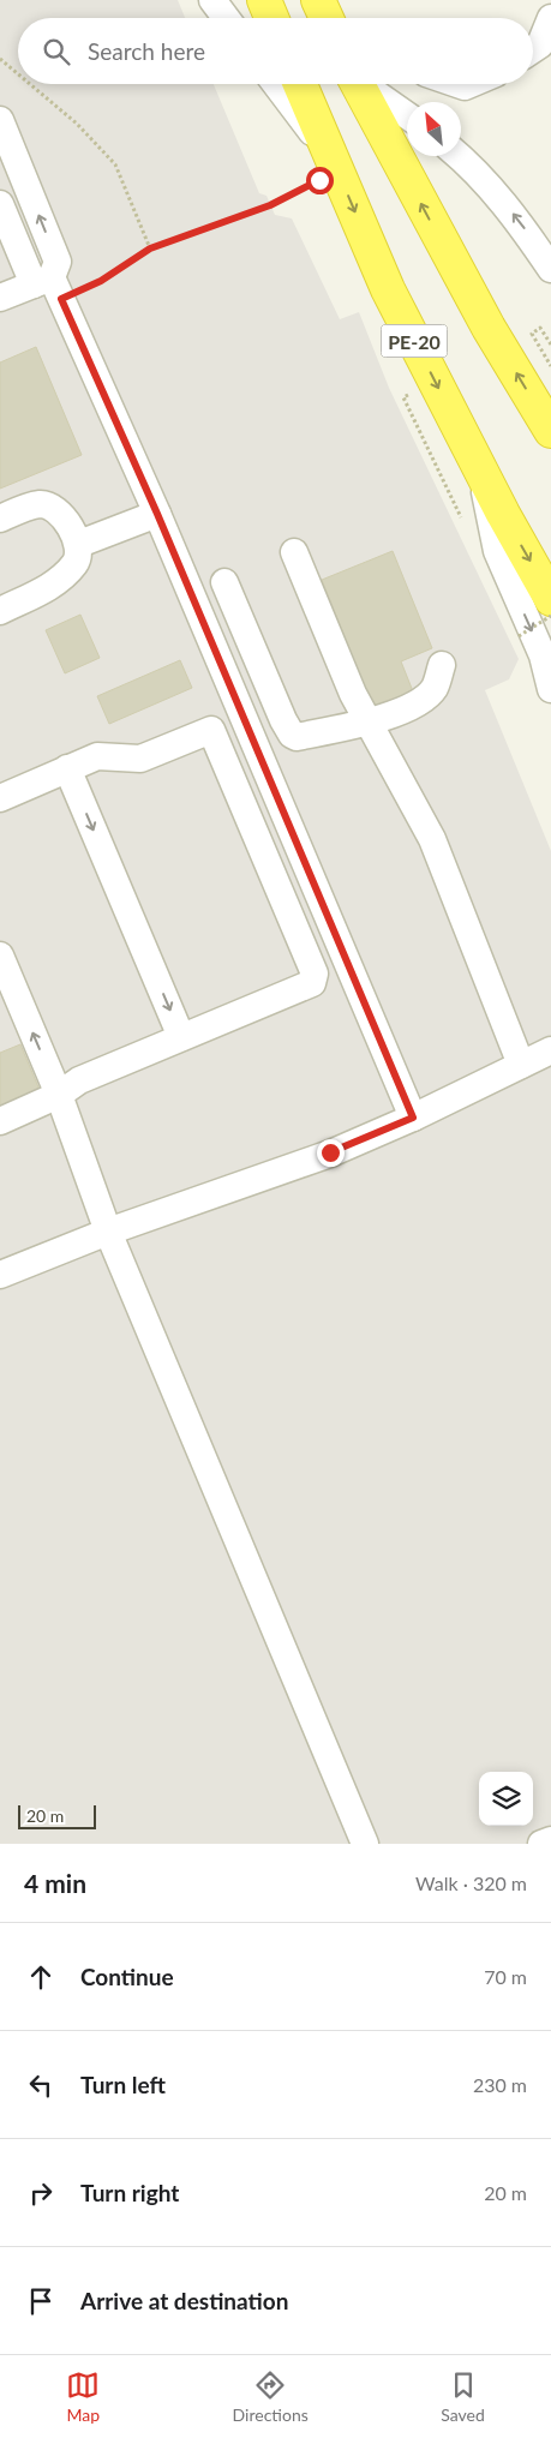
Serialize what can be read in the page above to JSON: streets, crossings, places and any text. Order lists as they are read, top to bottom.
{
  "streets": {
    "highway": ["PE-20"]
  },
  "scale_bar": "20 m",
  "north": "top left",
  "page": {
    "search": "Search here",
    "scale": "20 m",
    "heading": ["4 min", "Walk · 320 m"],
    "list": [
      ["Continue", "70 m"],
      ["Turn left", "230 m"],
      ["Turn right", "20 m"],
      "Arrive at destination"
    ],
    "nav": ["Map", "Directions", "Saved"]
  }
}
